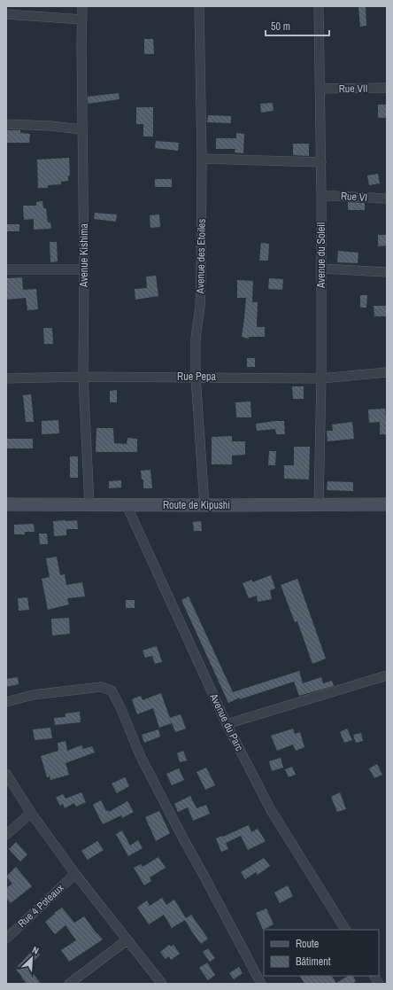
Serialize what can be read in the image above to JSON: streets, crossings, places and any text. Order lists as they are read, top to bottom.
{
  "streets": {
    "main road": ["Route de Kipushi"],
    "street": [
      "Rue VII",
      "Rue VI",
      "Avenue Kishima",
      "Avenue du Soleil",
      "Avenue des Etoiles",
      "Rue Pepa",
      "Avenue du Parc",
      "Rue 4 Poteaux"
    ]
  },
  "crossings": [
    ["Rue VII", "Avenue du Soleil"],
    ["Rue VI", "Avenue du Soleil"],
    ["Avenue Kishima", "Rue Pepa"],
    ["Avenue Kishima", "Route de Kipushi"],
    ["Avenue du Soleil", "Rue Pepa"],
    ["Avenue du Soleil", "Route de Kipushi"],
    ["Avenue des Etoiles", "Rue Pepa"],
    ["Avenue des Etoiles", "Route de Kipushi"],
    ["Route de Kipushi", "Avenue du Parc"]
  ],
  "legend": ["Route", "Bâtiment"],
  "scale_bar": "50 m",
  "north": "top right"
}
